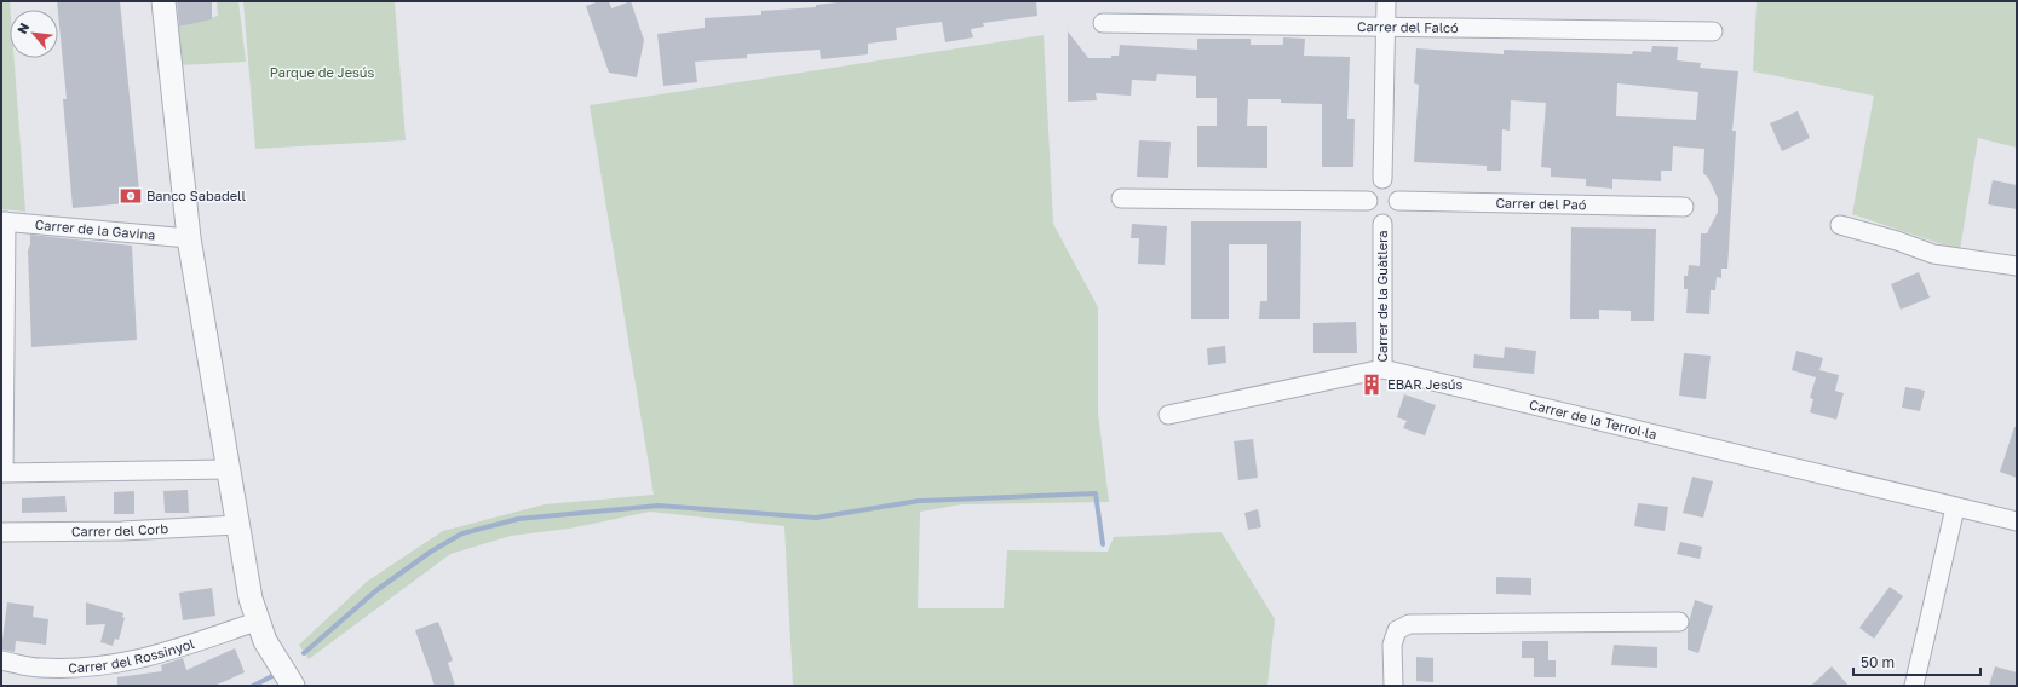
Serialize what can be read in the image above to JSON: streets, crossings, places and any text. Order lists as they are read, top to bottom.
{
  "streets": {
    "street": [
      "Carrer del Falcó",
      "Carrer del Paó",
      "Carrer de la Gavina",
      "Carrer de la Guàtlera",
      "Carrer de la Terrol·la",
      "Carrer del Corb",
      "Carrer del Rossinyol"
    ]
  },
  "crossings": [
    ["Carrer del Paó", "Carrer de la Guàtlera"],
    ["Carrer de la Guàtlera", "Carrer de la Terrol·la"]
  ],
  "parks": ["Parque de Jesús"],
  "places": {
    "bank": ["Banco Sabadell"],
    "building": ["EBAR Jesús"]
  },
  "scale_bar": "50 m",
  "north": "top left"
}
